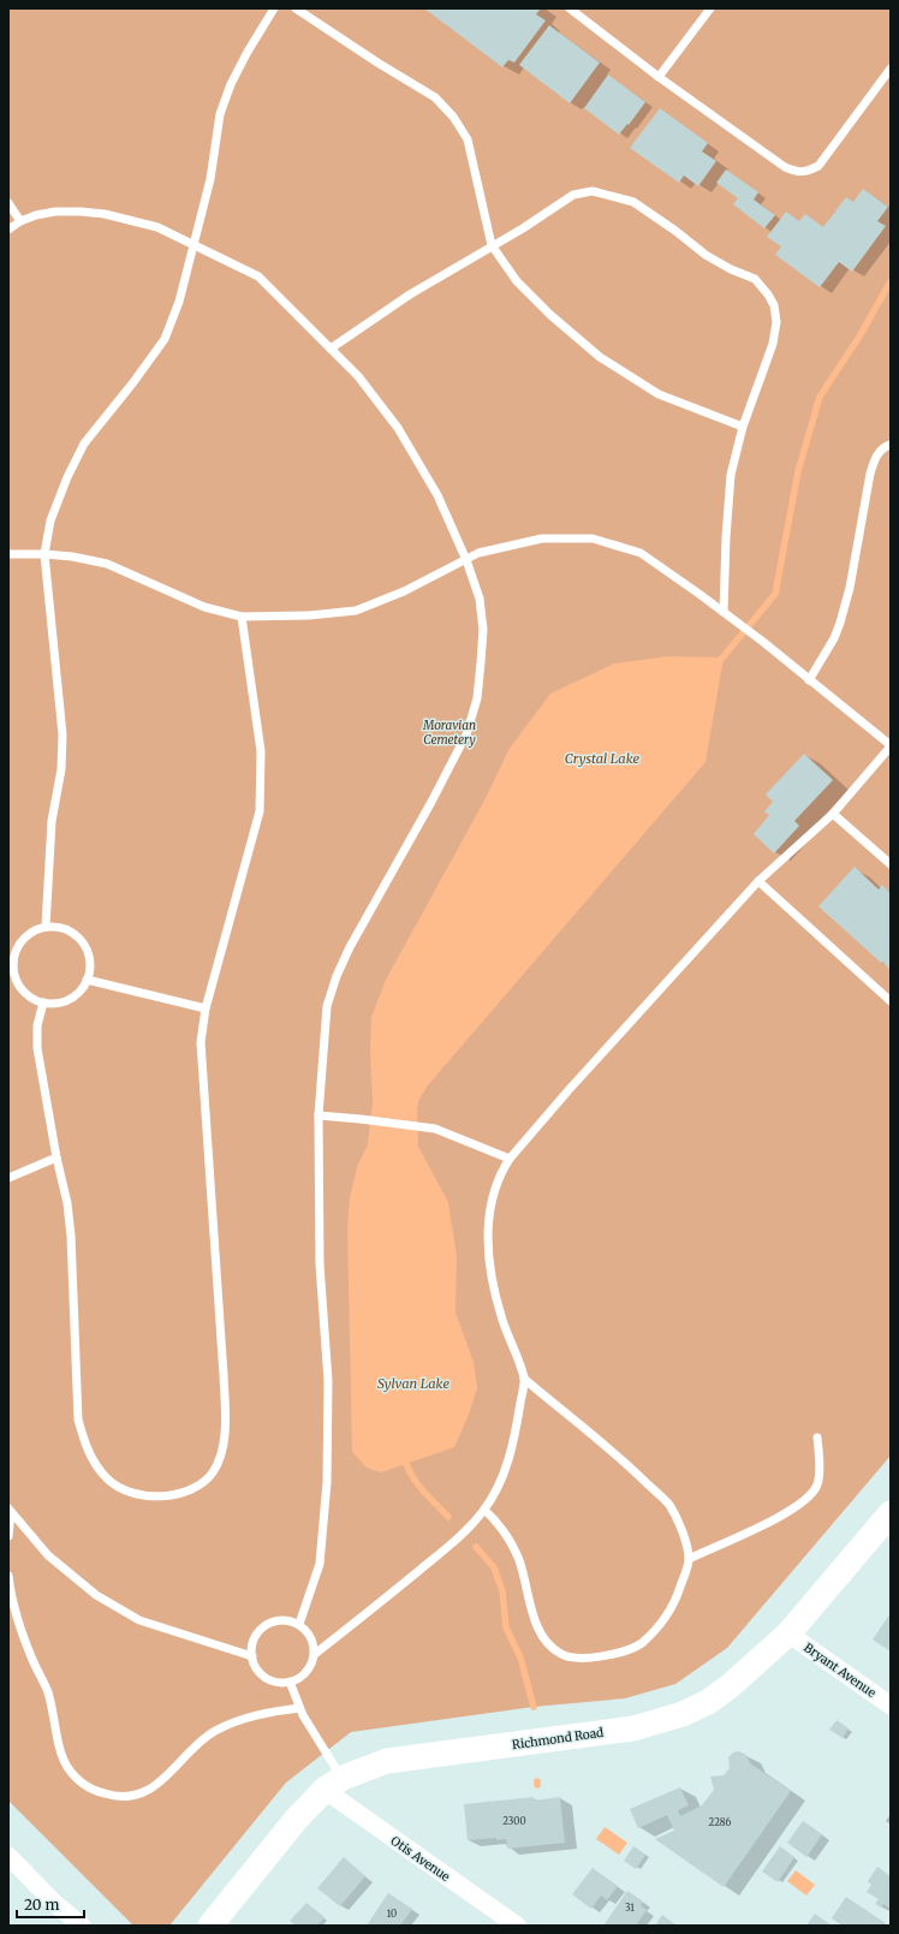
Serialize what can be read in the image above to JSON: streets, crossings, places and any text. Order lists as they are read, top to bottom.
{
  "streets": {
    "main road": ["Richmond Road"],
    "street": ["Bryant Avenue", "Otis Avenue"]
  },
  "crossings": [
    ["Bryant Avenue", "Richmond Road"],
    ["Richmond Road", "Otis Avenue"]
  ],
  "water": ["Crystal Lake", "Sylvan Lake"],
  "parks": ["Moravian Cemetery"],
  "house_numbers": [
    "2300",
    "2286",
    "31",
    "10"
  ],
  "scale_bar": "20 m"
}
